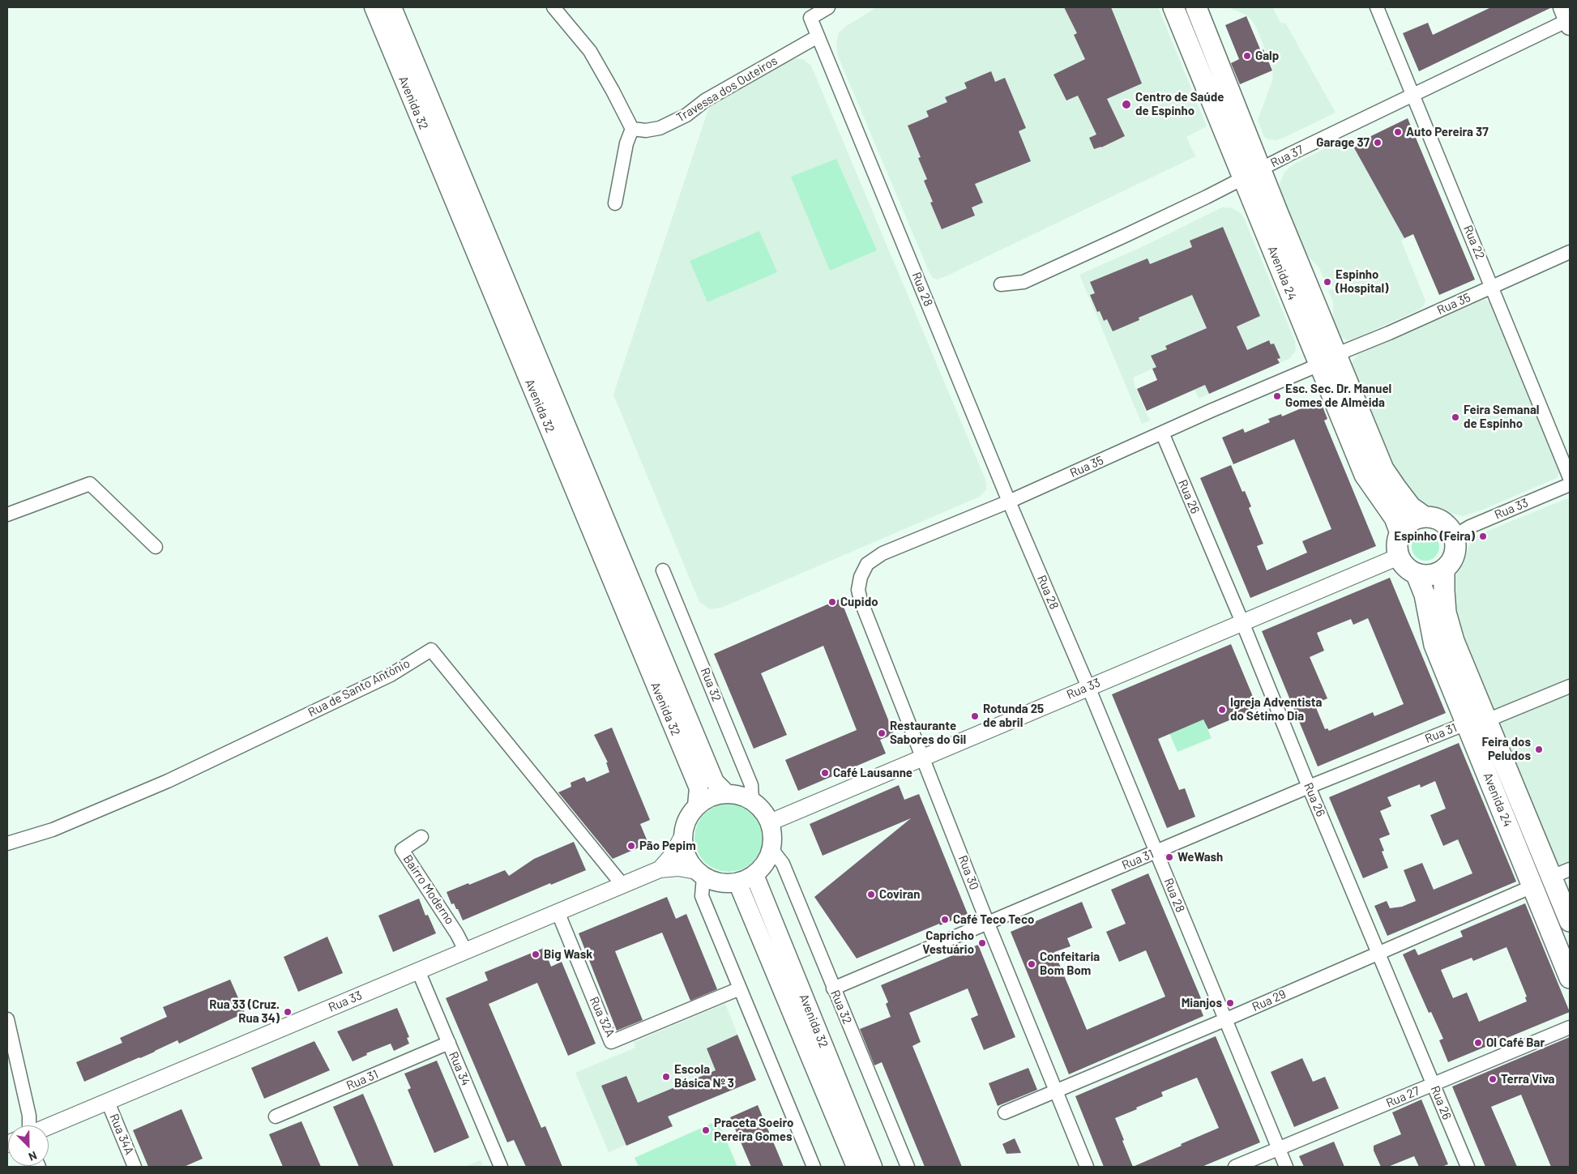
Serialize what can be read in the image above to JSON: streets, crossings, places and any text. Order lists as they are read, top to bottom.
{
  "streets": {
    "main road": ["Avenida 32", "Avenida 24"],
    "street": [
      "Travessa dos Outeiros",
      "Rua 37",
      "Rua 22",
      "Rua 28",
      "Rua 35",
      "Rua 26",
      "Rua 33",
      "Rua 32",
      "Rua de Santo António",
      "Rua 31",
      "Rua 30",
      "Bairro Moderno",
      "Rua 29",
      "Rua 32A",
      "Rua 34",
      "Rua 27",
      "Rua 34A"
    ]
  },
  "crossings": [
    ["Travessa dos Outeiros", "Rua 28"],
    ["Avenida 32", "Rua 33"],
    ["Avenida 32", "Rua 32"],
    ["Rua 37", "Rua 22"],
    ["Rua 37", "Avenida 24"],
    ["Rua 22", "Rua 35"],
    ["Avenida 24", "Rua 35"],
    ["Avenida 24", "Rua 33"],
    ["Avenida 24", "Rua 31"],
    ["Avenida 24", "Rua 29"],
    ["Rua 28", "Rua 35"],
    ["Rua 28", "Rua 33"],
    ["Rua 28", "Rua 31"],
    ["Rua 28", "Rua 29"],
    ["Rua 28", "Rua 27"],
    ["Rua 35", "Rua 26"],
    ["Rua 35", "Rua 30"],
    ["Rua 26", "Rua 33"],
    ["Rua 26", "Rua 31"],
    ["Rua 26", "Rua 29"],
    ["Rua 26", "Rua 27"],
    ["Rua 33", "Rua 32"],
    ["Rua 33", "Rua de Santo António"],
    ["Rua 33", "Rua 30"],
    ["Rua 33", "Bairro Moderno"],
    ["Rua 33", "Rua 32A"],
    ["Rua 33", "Rua 34"],
    ["Rua 33", "Rua 34A"],
    ["Rua 32", "Rua 31"],
    ["Rua 31", "Rua 30"],
    ["Rua 31", "Rua 34"],
    ["Rua 30", "Rua 29"]
  ],
  "places": [
    "Galp",
    "Centro de Saúde de Espinho",
    "Auto Pereira 37",
    "Garage 37",
    "Espinho (Hospital)",
    "Esc. Sec. Dr. Manuel Gomes de Almeida",
    "Feira Semanal de Espinho",
    "Espinho (Feira)",
    "Cupido",
    "Igreja Adventista do Sétimo Dia",
    "Rotunda 25 de abril",
    "Restaurante Sabores do Gil",
    "Feira dos Peludos",
    "Café Lausanne",
    "Pão Pepim",
    "WeWash",
    "Coviran",
    "Café Teco Teco",
    "Capricho Vestuário",
    "Big Wask",
    "Confeitaria Bom Bom",
    "Mianjos",
    "Rua 33 (Cruz. Rua 34)",
    "Ol Café Bar",
    "Escola Básica Nº 3",
    "Terra Viva",
    "Praceta Soeiro Pereira Gomes"
  ],
  "north": "bottom right"
}
